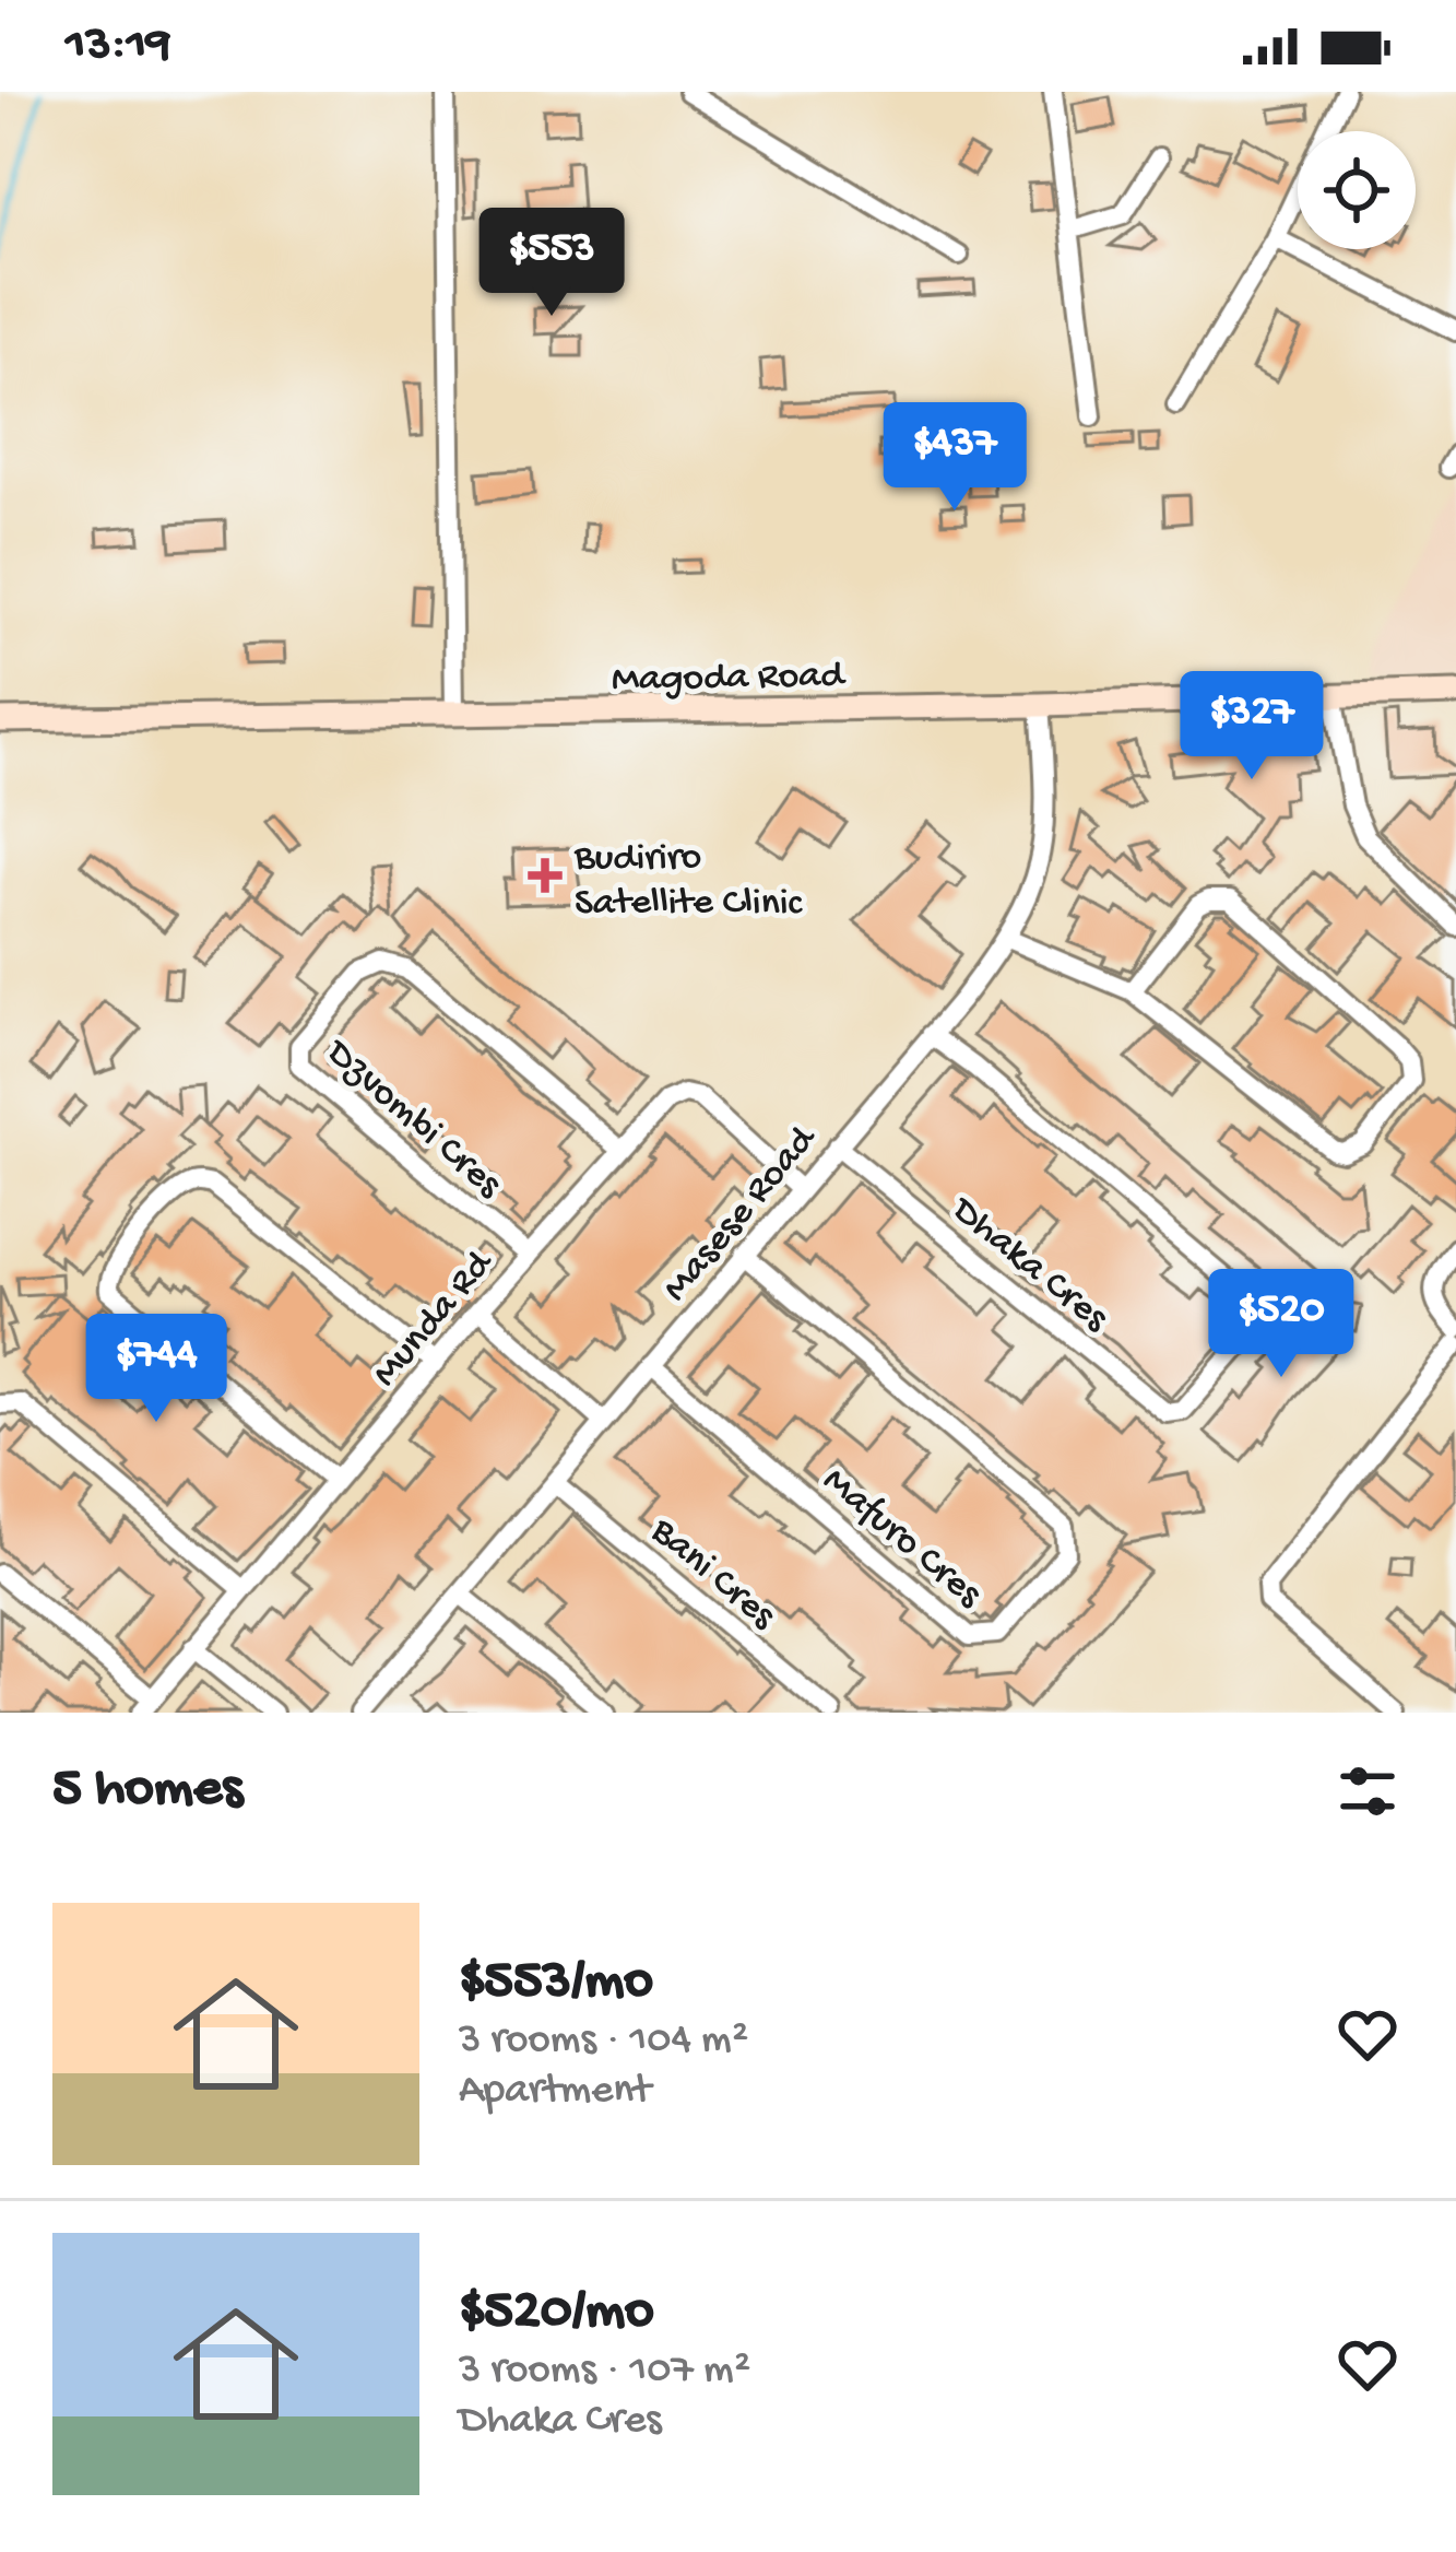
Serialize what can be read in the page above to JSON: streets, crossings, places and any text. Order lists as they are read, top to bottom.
{
  "streets": {
    "street": [
      "Magoda Road",
      "Dzvombi Cres",
      "Masese Road",
      "Dhaka Cres",
      "Munda Rd",
      "Mafuro Cres",
      "Bani Cres"
    ]
  },
  "crossings": [
    ["Magoda Road", "Masese Road"],
    ["Dzvombi Cres", "Munda Rd"],
    ["Masese Road", "Dhaka Cres"],
    ["Masese Road", "Munda Rd"],
    ["Masese Road", "Mafuro Cres"],
    ["Masese Road", "Bani Cres"]
  ],
  "places": {
    "health": ["Budiriro Satellite Clinic"]
  },
  "page": {
    "status": "13:19",
    "price": [
      "$553",
      "$437",
      "$327",
      "$520",
      "$744"
    ],
    "heading": "5 homes",
    "list": [
      {
        "name": "$553/mo",
        "note": "3 rooms · 104 m² · Apartment"
      },
      {
        "name": "$520/mo",
        "note": "3 rooms · 107 m² · Dhaka Cres"
      }
    ]
  }
}
